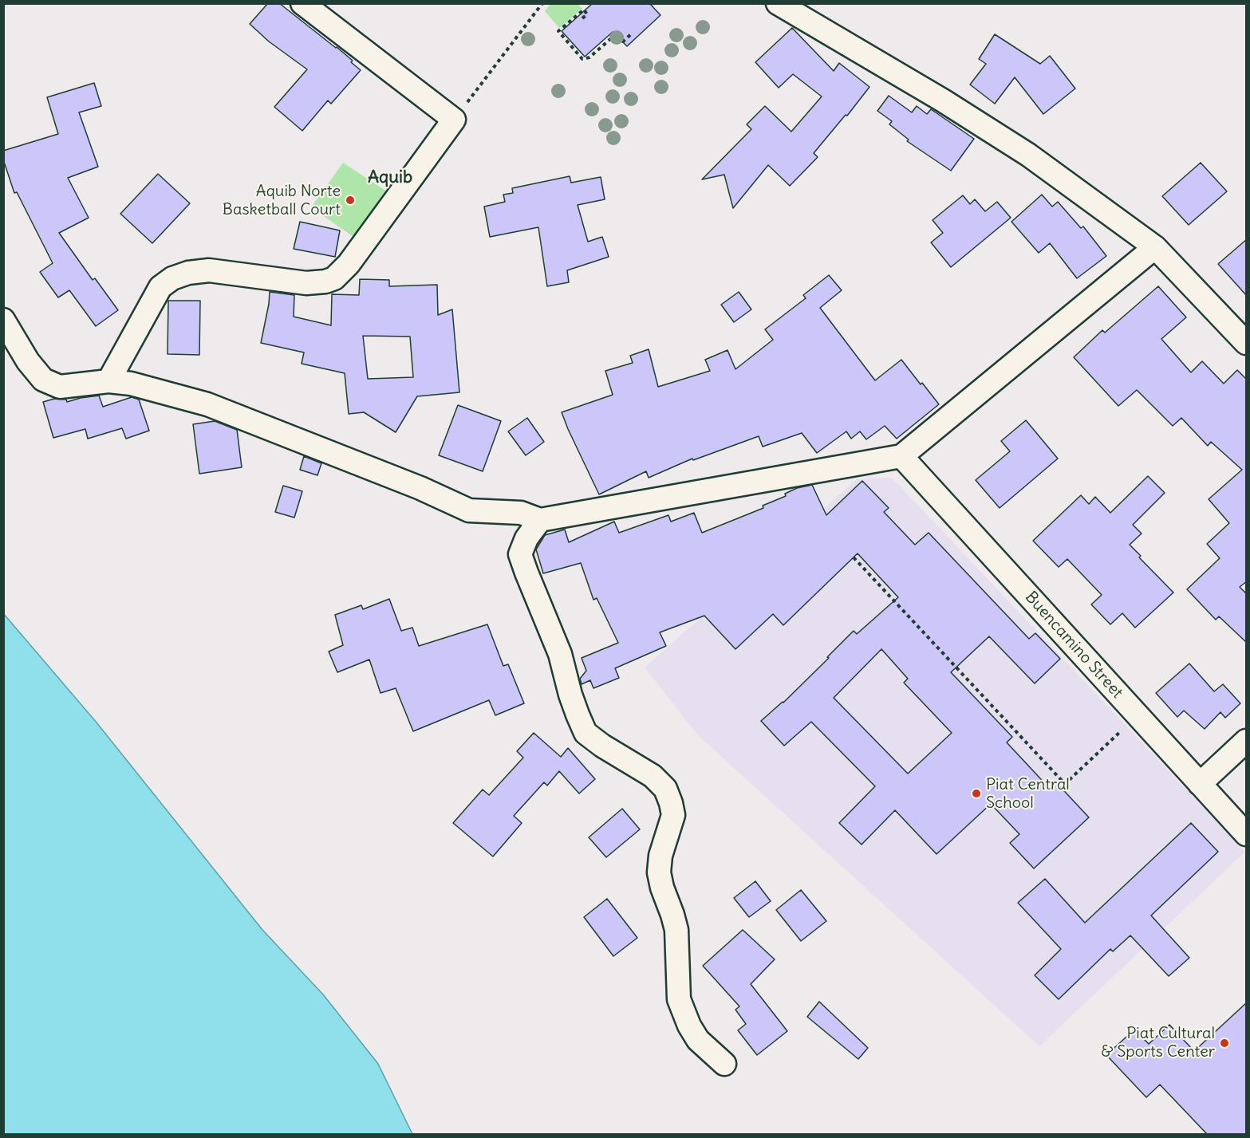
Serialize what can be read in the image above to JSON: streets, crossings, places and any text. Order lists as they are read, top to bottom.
{
  "streets": {
    "street": ["Buencamino Street"]
  },
  "districts": ["Aquib"],
  "places": ["Aquib Norte Basketball Court", "Piat Central School", "Piat Cultural & Sports Center"]
}
